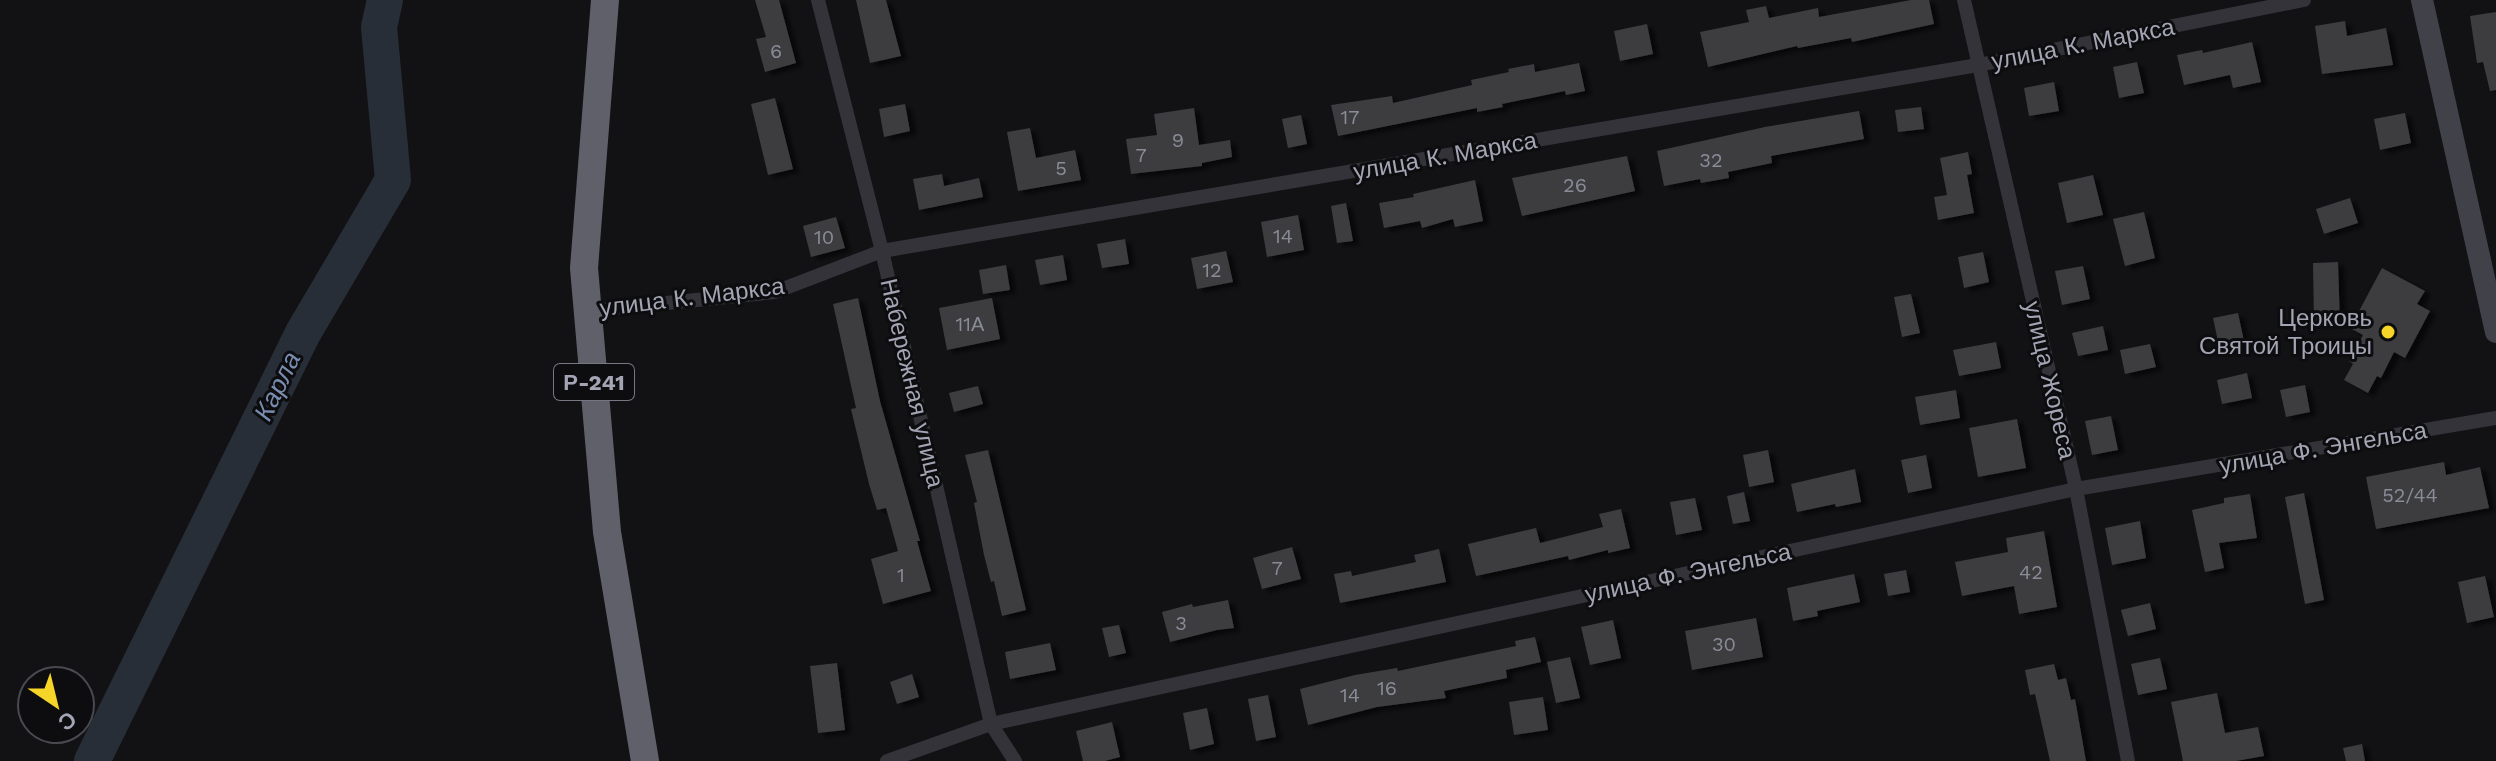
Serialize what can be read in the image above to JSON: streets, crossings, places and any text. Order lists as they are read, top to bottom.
{
  "streets": {
    "highway": ["Р-241"],
    "street": [
      "улица К. Маркса",
      "улица Жореса",
      "Набережная улица",
      "улица Ф. Энгельса"
    ]
  },
  "crossings": [
    ["улица К. Маркса", "улица Жореса"],
    ["улица К. Маркса", "Р-241"],
    ["улица К. Маркса", "Набережная улица"],
    ["улица Жореса", "улица Ф. Энгельса"],
    ["Набережная улица", "улица Ф. Энгельса"]
  ],
  "water": ["Карла"],
  "places": ["Церковь Святой Троицы"],
  "house_numbers": [
    "6",
    "17",
    "9",
    "7",
    "32",
    "5",
    "26",
    "14",
    "10",
    "12",
    "11А",
    "52/44",
    "7",
    "42",
    "1",
    "3",
    "30",
    "16",
    "14"
  ],
  "north": "bottom right"
}
